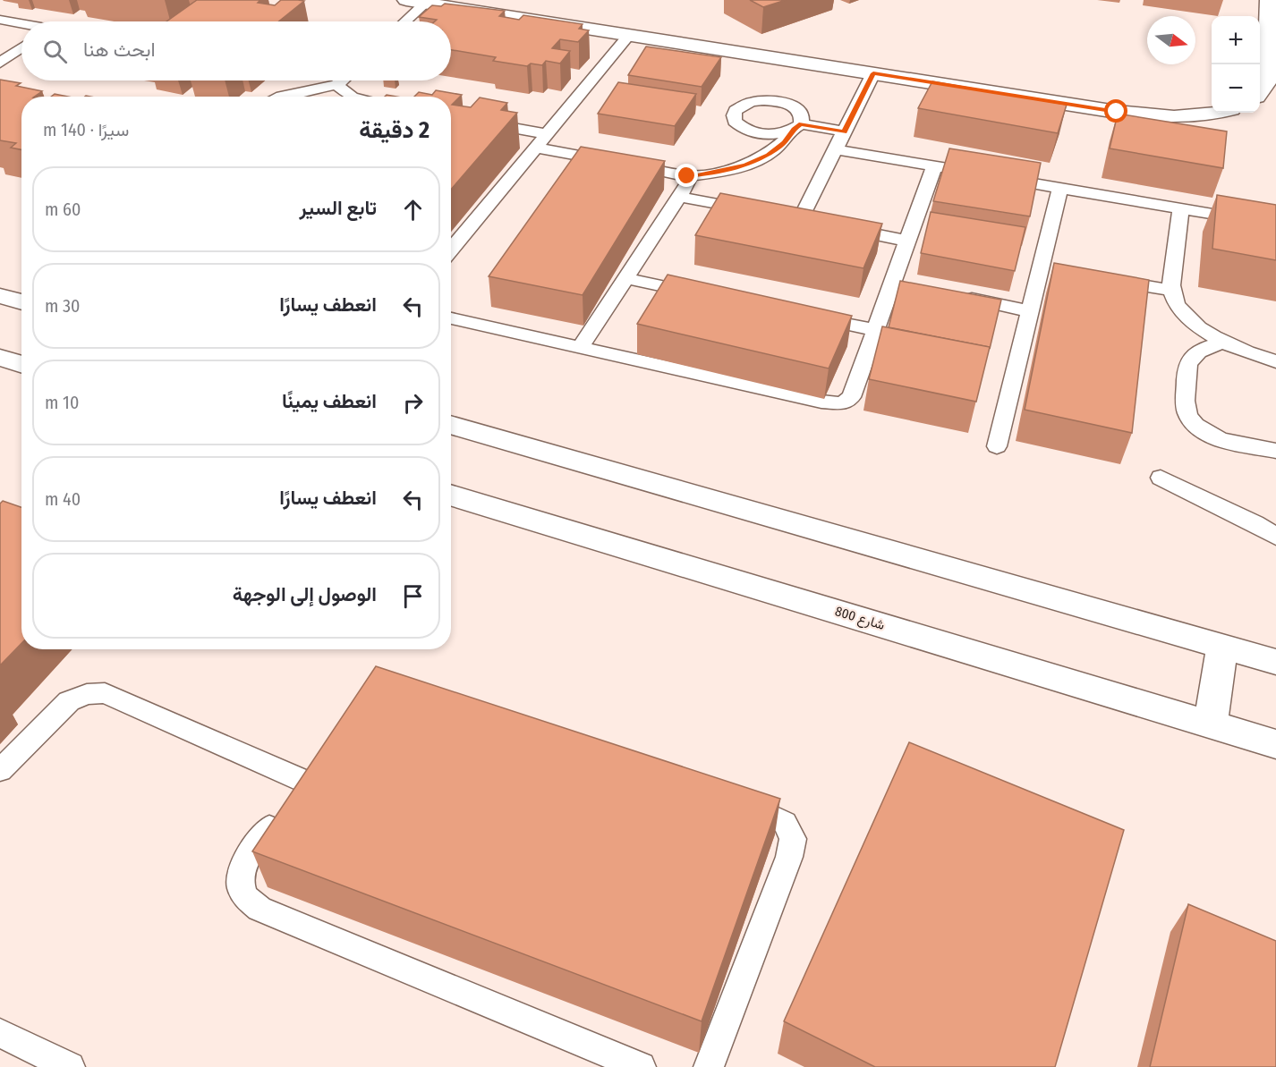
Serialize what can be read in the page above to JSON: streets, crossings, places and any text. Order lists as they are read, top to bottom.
{
  "streets": {
    "street": ["شارع 800"]
  },
  "north": "right",
  "page": {
    "map_buttons": ["+", "−"],
    "search": "ابحث هنا",
    "heading": ["2 دقيقة", "سيرًا · 140 m"],
    "list": [
      ["تابع السير", "60 m"],
      ["انعطف يسارًا", "30 m"],
      ["انعطف يمينًا", "10 m"],
      ["انعطف يسارًا", "40 m"],
      "الوصول إلى الوجهة"
    ]
  }
}
